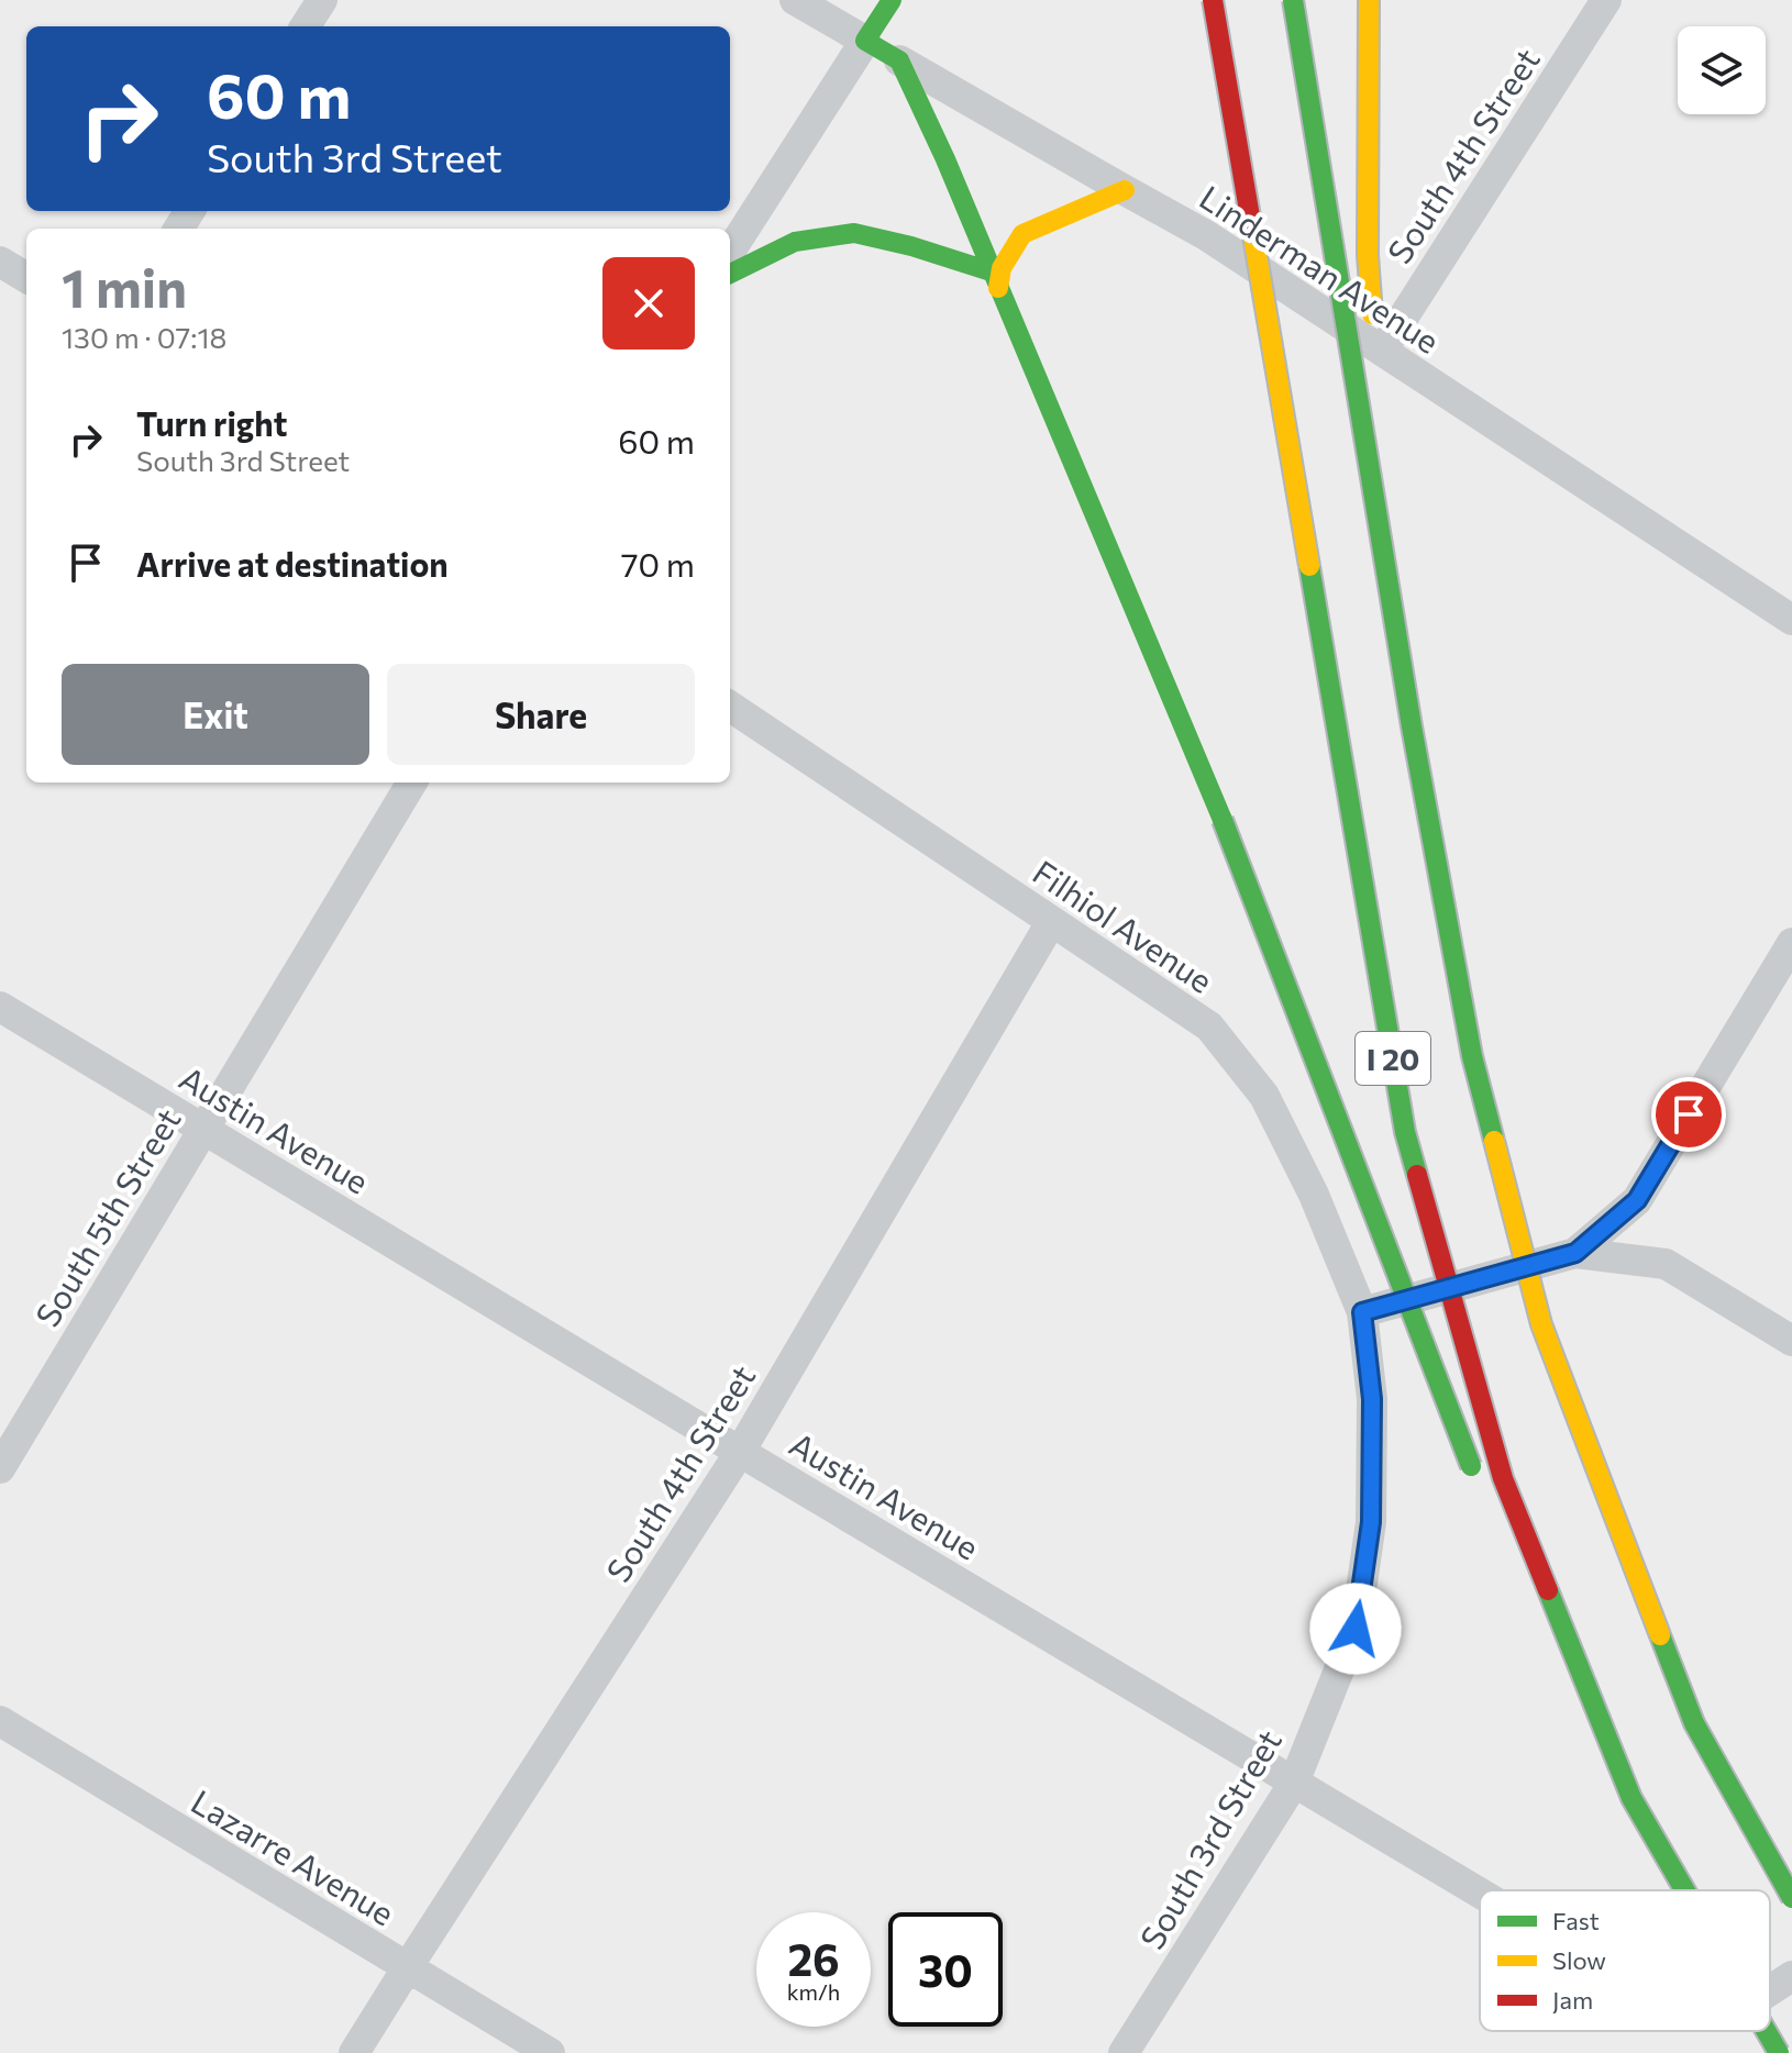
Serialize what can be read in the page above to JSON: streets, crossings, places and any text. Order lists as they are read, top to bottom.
{
  "streets": {
    "main road": ["Linderman Avenue", "I 20"],
    "street": [
      "South 4th Street",
      "Filhiol Avenue",
      "Austin Avenue",
      "South 5th Street",
      "South 3rd Street",
      "Lazarre Avenue"
    ]
  },
  "crossings": [
    ["South 4th Street", "Linderman Avenue"],
    ["South 4th Street", "Filhiol Avenue"],
    ["South 4th Street", "Austin Avenue"],
    ["South 4th Street", "Lazarre Avenue"],
    ["Filhiol Avenue", "South 3rd Street"],
    ["Austin Avenue", "South 5th Street"],
    ["Austin Avenue", "South 3rd Street"]
  ],
  "legend": ["Fast", "Slow", "Jam"],
  "page": {
    "turn": ["60 m", "South 3rd Street"],
    "heading": ["1 min", "130 m · 07:18"],
    "list": [
      {
        "name": "Turn right",
        "note": "South 3rd Street",
        "value": "60 m"
      },
      {
        "name": "Arrive at destination",
        "value": "70 m"
      }
    ],
    "buttons": ["Exit", "Share"],
    "speed": "26 km/h",
    "limit": "30"
  }
}
